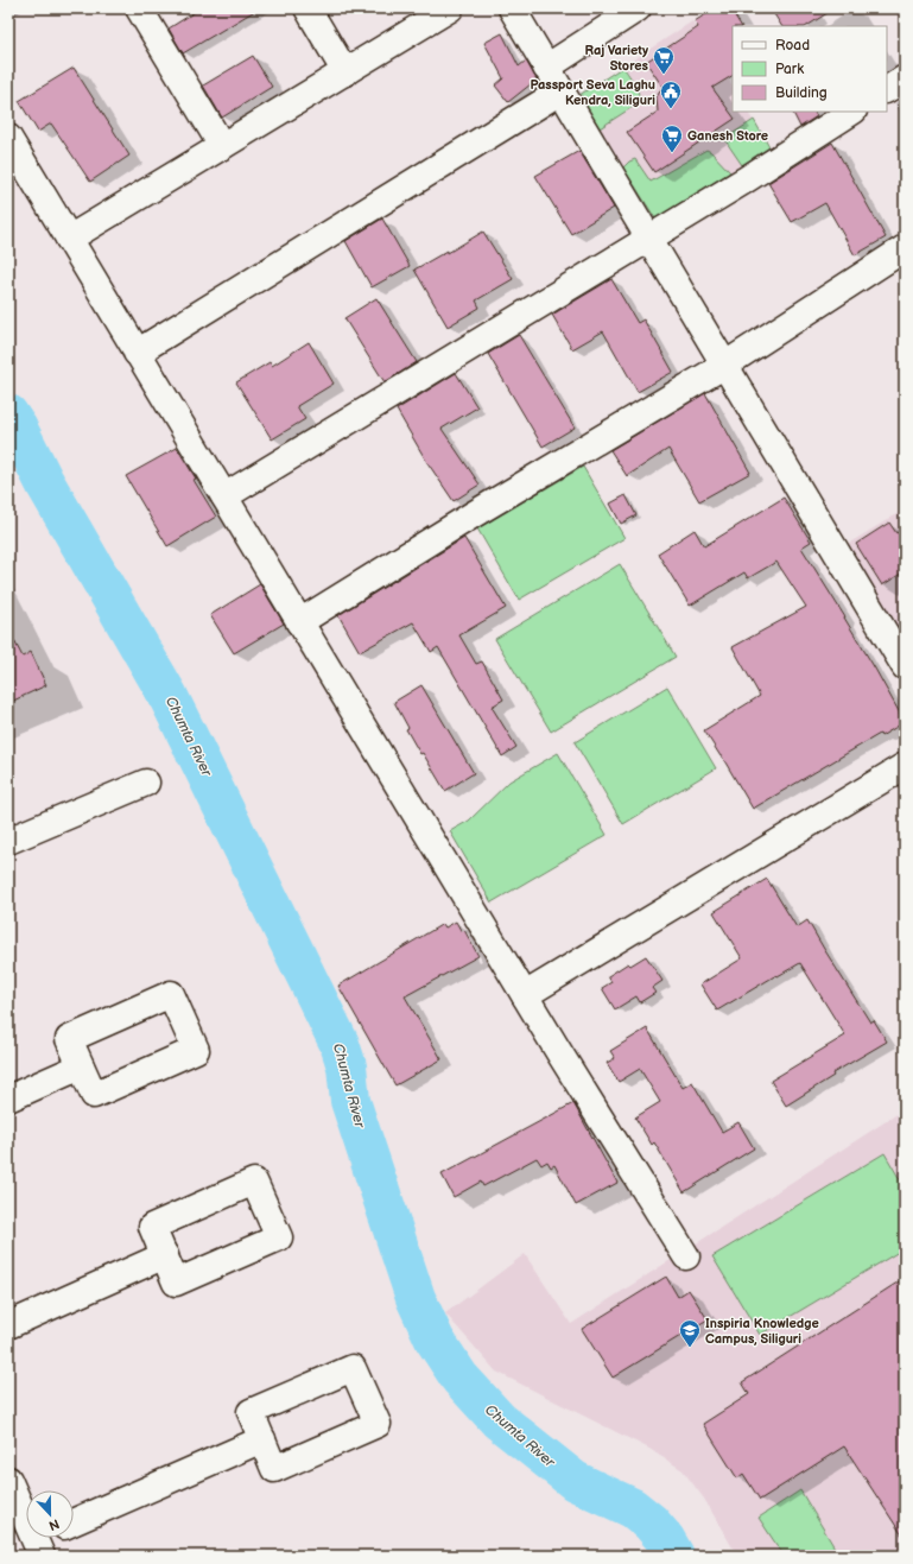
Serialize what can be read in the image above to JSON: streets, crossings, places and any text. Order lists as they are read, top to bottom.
{
  "water": ["Chumta River"],
  "places": {
    "supermarket": ["Raj Variety Stores", "Ganesh Store"],
    "public building": ["Passport Seva Laghu Kendra, Siliguri"],
    "school or university": ["Inspiria Knowledge Campus, Siliguri"]
  },
  "legend": ["Road", "Park", "Building"],
  "north": "bottom"
}
